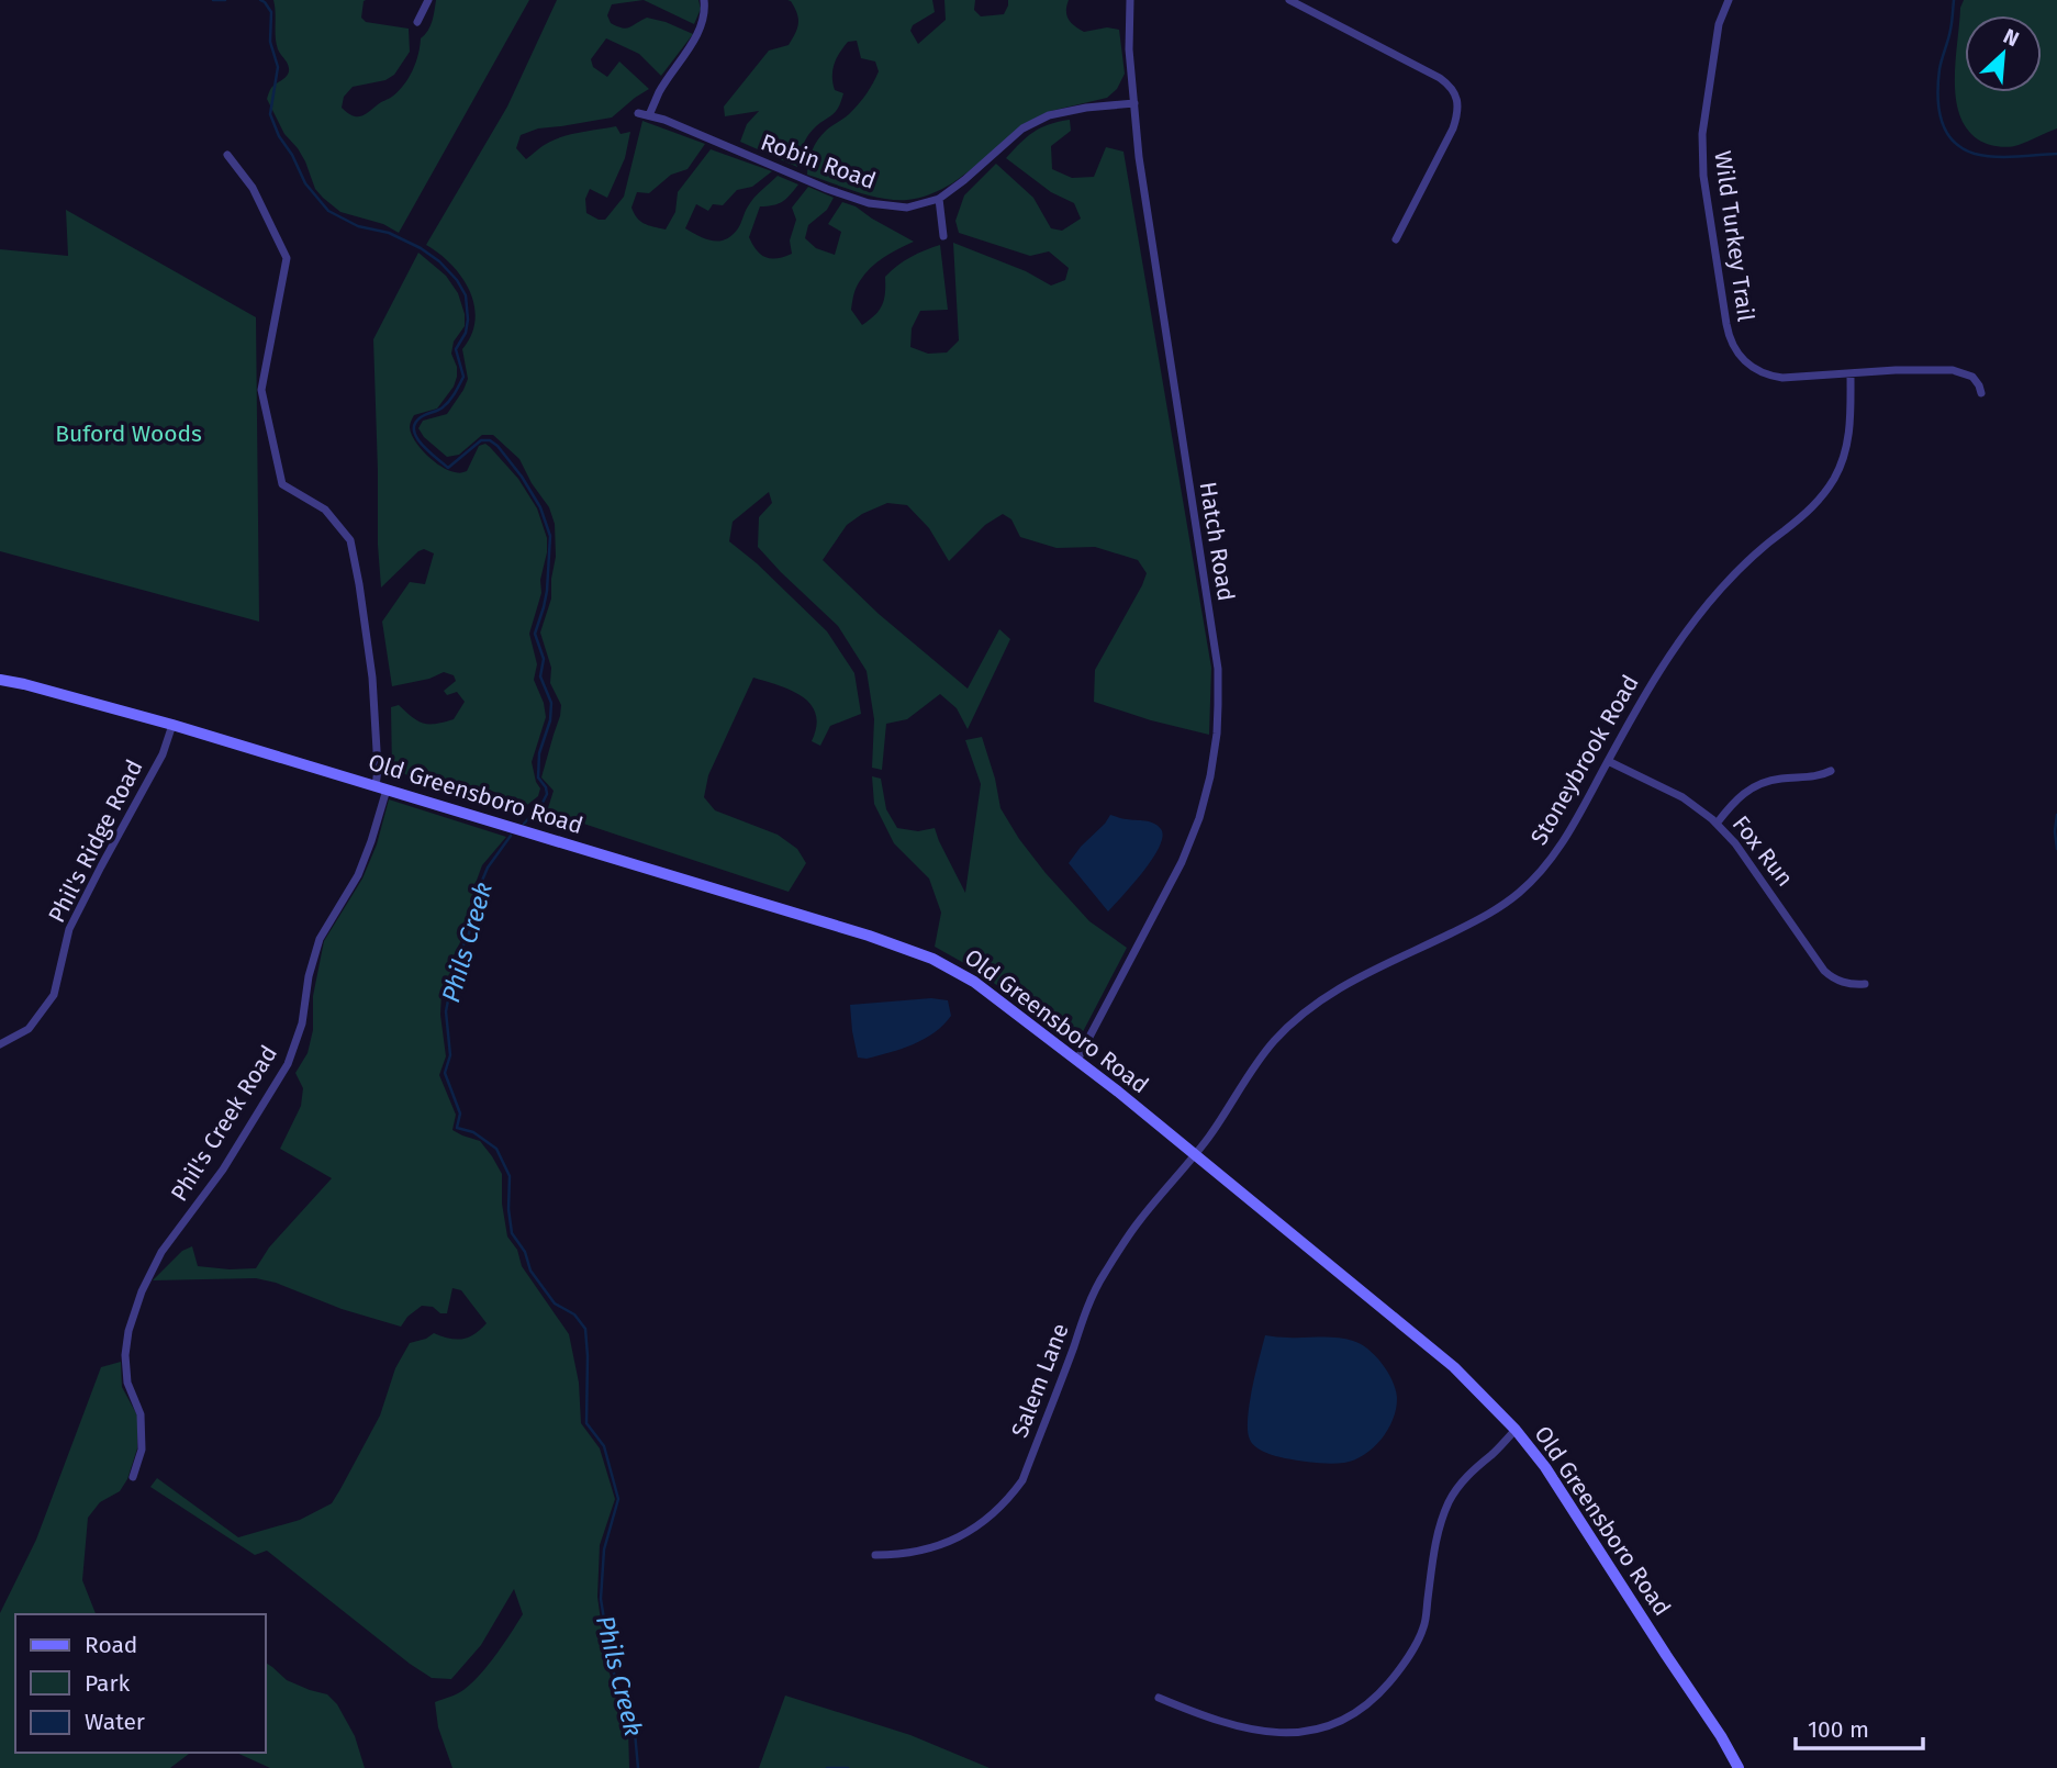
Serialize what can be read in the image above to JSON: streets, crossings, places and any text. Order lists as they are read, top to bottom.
{
  "streets": {
    "street": [
      "Robin Road",
      "Wild Turkey Trail",
      "Hatch Road",
      "Stoneybrook Road",
      "Old Greensboro Road",
      "Phil's Ridge Road",
      "Fox Run",
      "Phil's Creek Road",
      "Salem Lane"
    ]
  },
  "crossings": [
    ["Robin Road", "Hatch Road"],
    ["Wild Turkey Trail", "Stoneybrook Road"],
    ["Hatch Road", "Old Greensboro Road"],
    ["Stoneybrook Road", "Old Greensboro Road"],
    ["Stoneybrook Road", "Fox Run"],
    ["Stoneybrook Road", "Salem Lane"],
    ["Old Greensboro Road", "Phil's Ridge Road"],
    ["Old Greensboro Road", "Phil's Creek Road"],
    ["Old Greensboro Road", "Salem Lane"]
  ],
  "water": ["Phils Creek"],
  "parks": ["Buford Woods"],
  "legend": ["Road", "Park", "Water"],
  "scale_bar": "100 m",
  "north": "top right"
}
